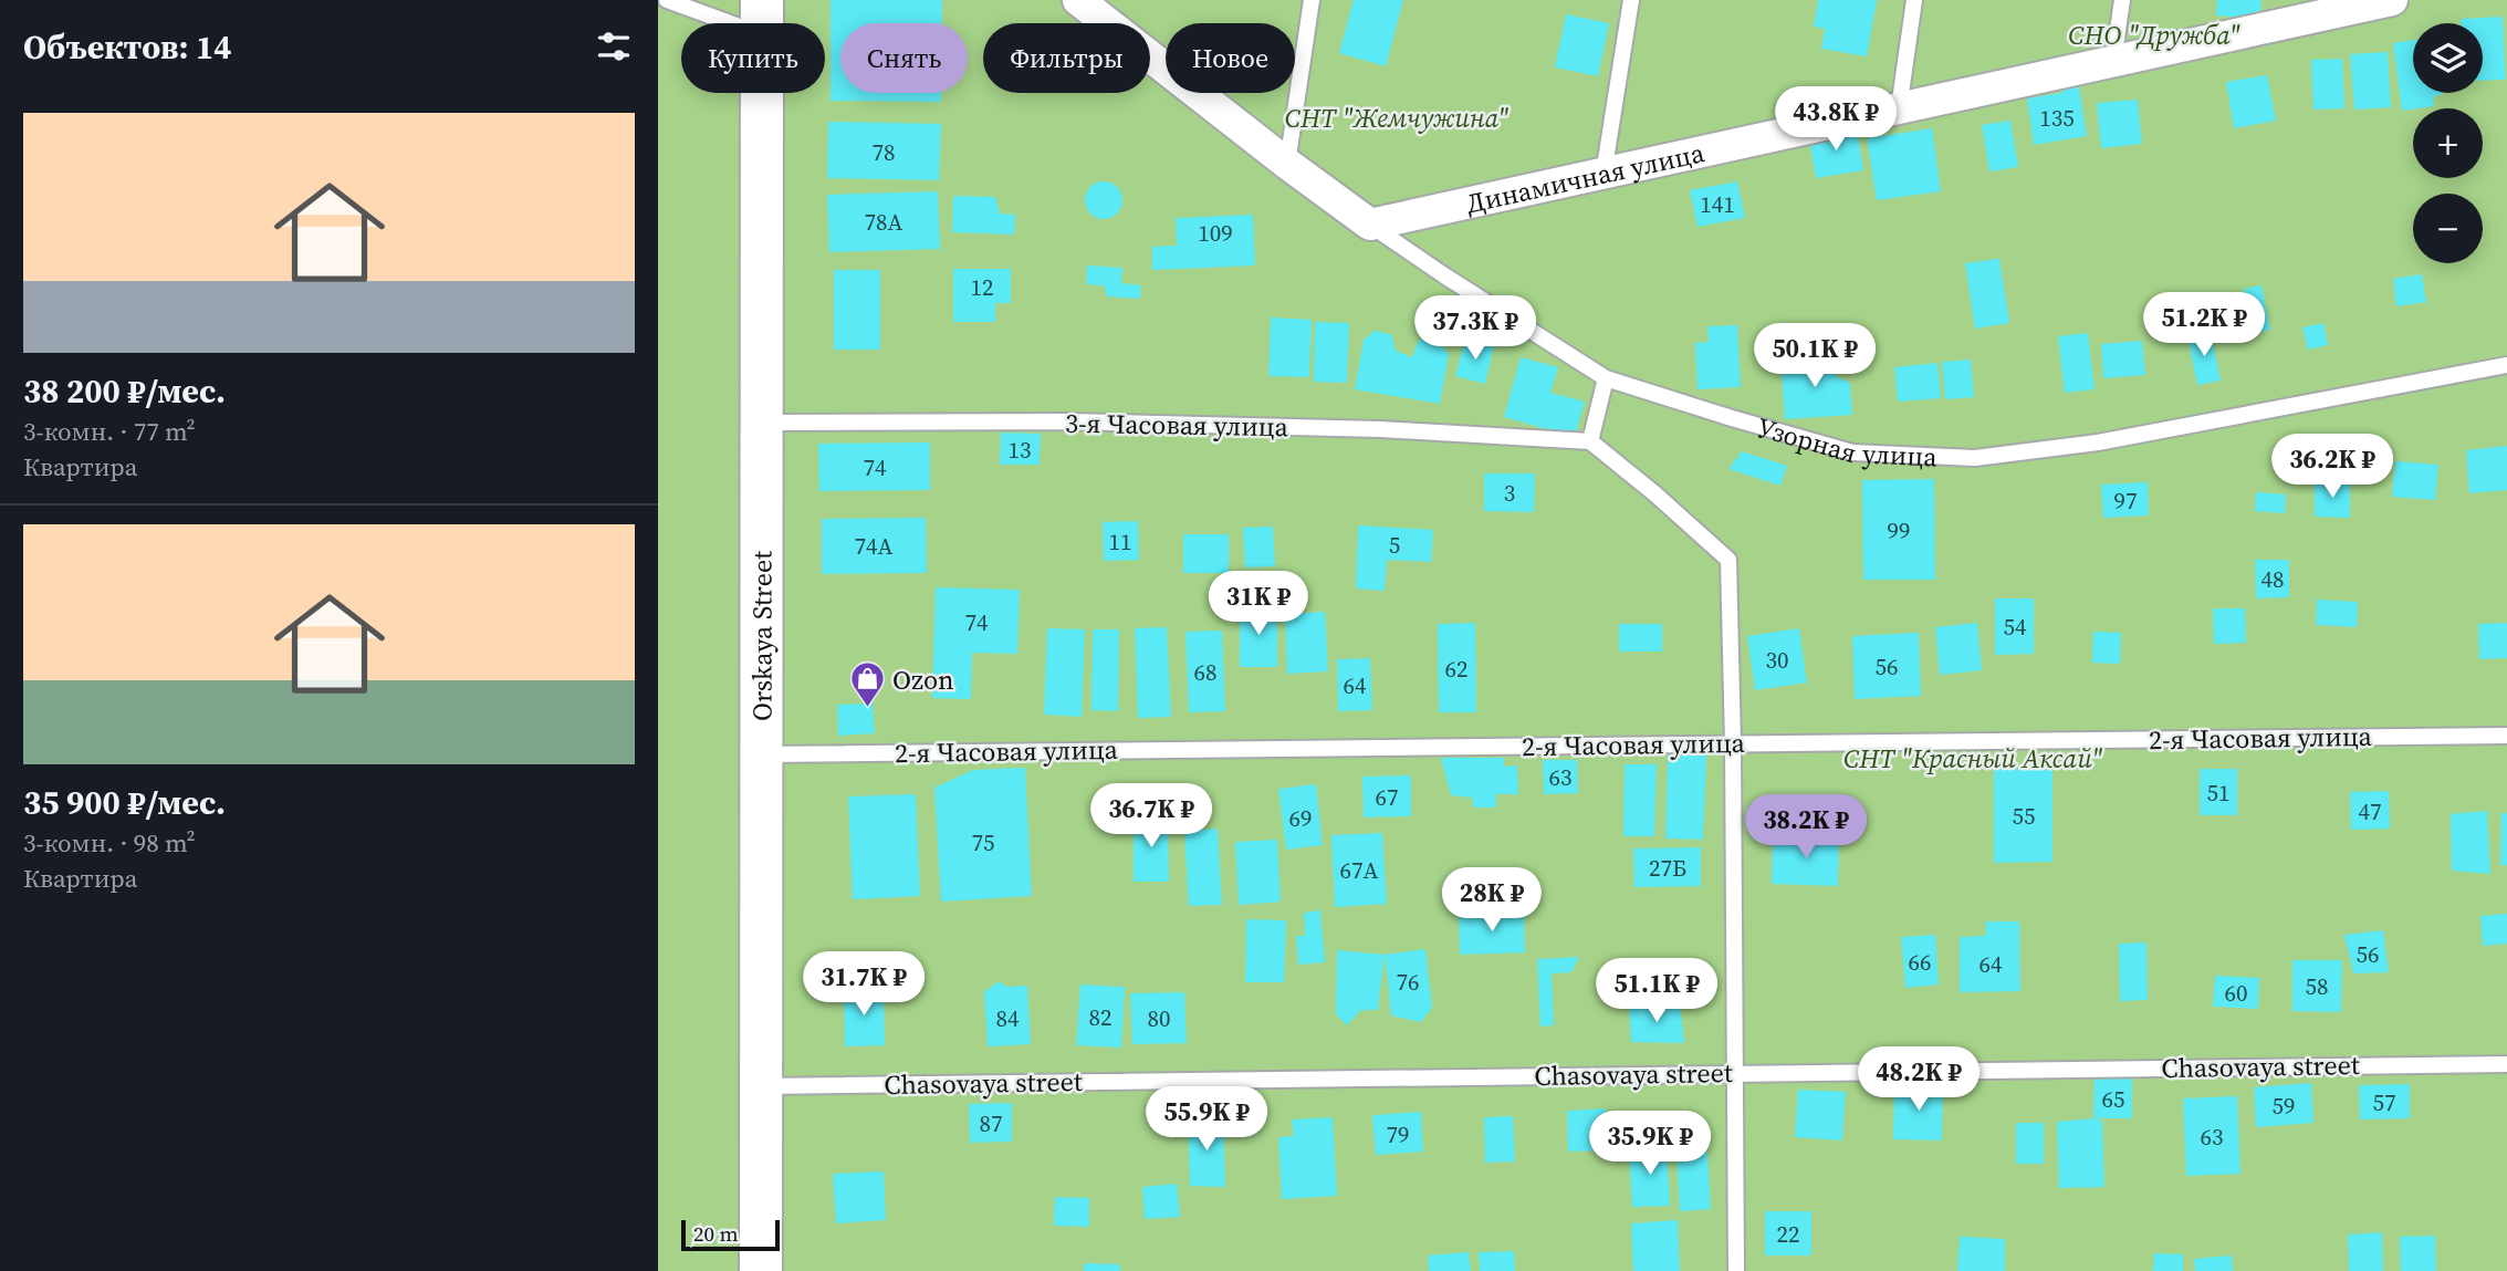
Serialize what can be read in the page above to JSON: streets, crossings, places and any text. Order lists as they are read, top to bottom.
{
  "streets": {
    "main road": ["Orskaya Street"],
    "street": ["Динамичная улица", "Узорная улица"],
    "lane": ["3-я Часовая улица", "2-я Часовая улица", "Chasovaya street"]
  },
  "crossings": [
    ["Динамичная улица", "Узорная улица"],
    ["3-я Часовая улица", "Orskaya Street"],
    ["Orskaya Street", "2-я Часовая улица"],
    ["Orskaya Street", "Chasovaya street"]
  ],
  "parks": ["СНО \"Дружба\"", "СНТ \"Жемчужина\"", "СНТ \"Красный Аксай\""],
  "places": {
    "shop": ["Ozon"]
  },
  "house_numbers": [
    "135",
    "78",
    "141",
    "78А",
    "109",
    "12",
    "13",
    "74",
    "3",
    "97",
    "99",
    "11",
    "5",
    "74А",
    "48",
    "74",
    "54",
    "30",
    "56",
    "62",
    "68",
    "64",
    "63",
    "51",
    "67",
    "47",
    "55",
    "69",
    "75",
    "27Б",
    "67А",
    "56",
    "66",
    "64",
    "76",
    "58",
    "60",
    "82",
    "84",
    "80",
    "65",
    "57",
    "59",
    "87",
    "79",
    "63",
    "22"
  ],
  "scale_bar": "20 m",
  "page": {
    "heading": "Объектов: 14",
    "map_buttons": ["+", "−"],
    "chip": [
      "Купить",
      "Снять",
      "Фильтры",
      "Новое"
    ],
    "price": [
      "43.8K ₽",
      "51.2K ₽",
      "37.3K ₽",
      "50.1K ₽",
      "36.2K ₽",
      "31K ₽",
      "36.7K ₽",
      "38.2K ₽",
      "28K ₽",
      "31.7K ₽",
      "51.1K ₽",
      "48.2K ₽",
      "55.9K ₽",
      "35.9K ₽"
    ],
    "list": [
      {
        "name": "38 200 ₽/мес.",
        "note": "3-комн. · 77 m² · Квартира"
      },
      {
        "name": "35 900 ₽/мес.",
        "note": "3-комн. · 98 m² · Квартира"
      }
    ],
    "scale": "20 m"
  }
}
